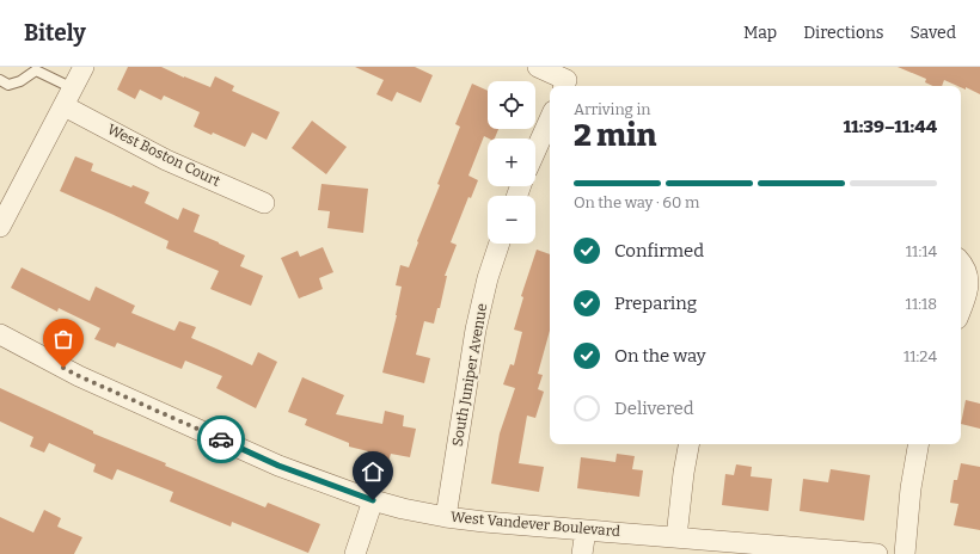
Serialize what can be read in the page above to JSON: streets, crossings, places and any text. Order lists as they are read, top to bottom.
{
  "streets": {
    "street": ["West Boston Court", "South Juniper Avenue", "West Vandever Boulevard"]
  },
  "crossings": [
    ["South Juniper Avenue", "West Vandever Boulevard"]
  ],
  "page": {
    "header": "Bitely",
    "nav": ["Map", "Directions", "Saved"],
    "map_buttons": ["+", "−"],
    "heading": ["2 min", "Arriving in", "11:39–11:44"],
    "bar": "On the way · 60 m",
    "list": [
      ["Confirmed", "11:14"],
      ["Preparing", "11:18"],
      ["On the way", "11:24"],
      "Delivered"
    ]
  }
}
